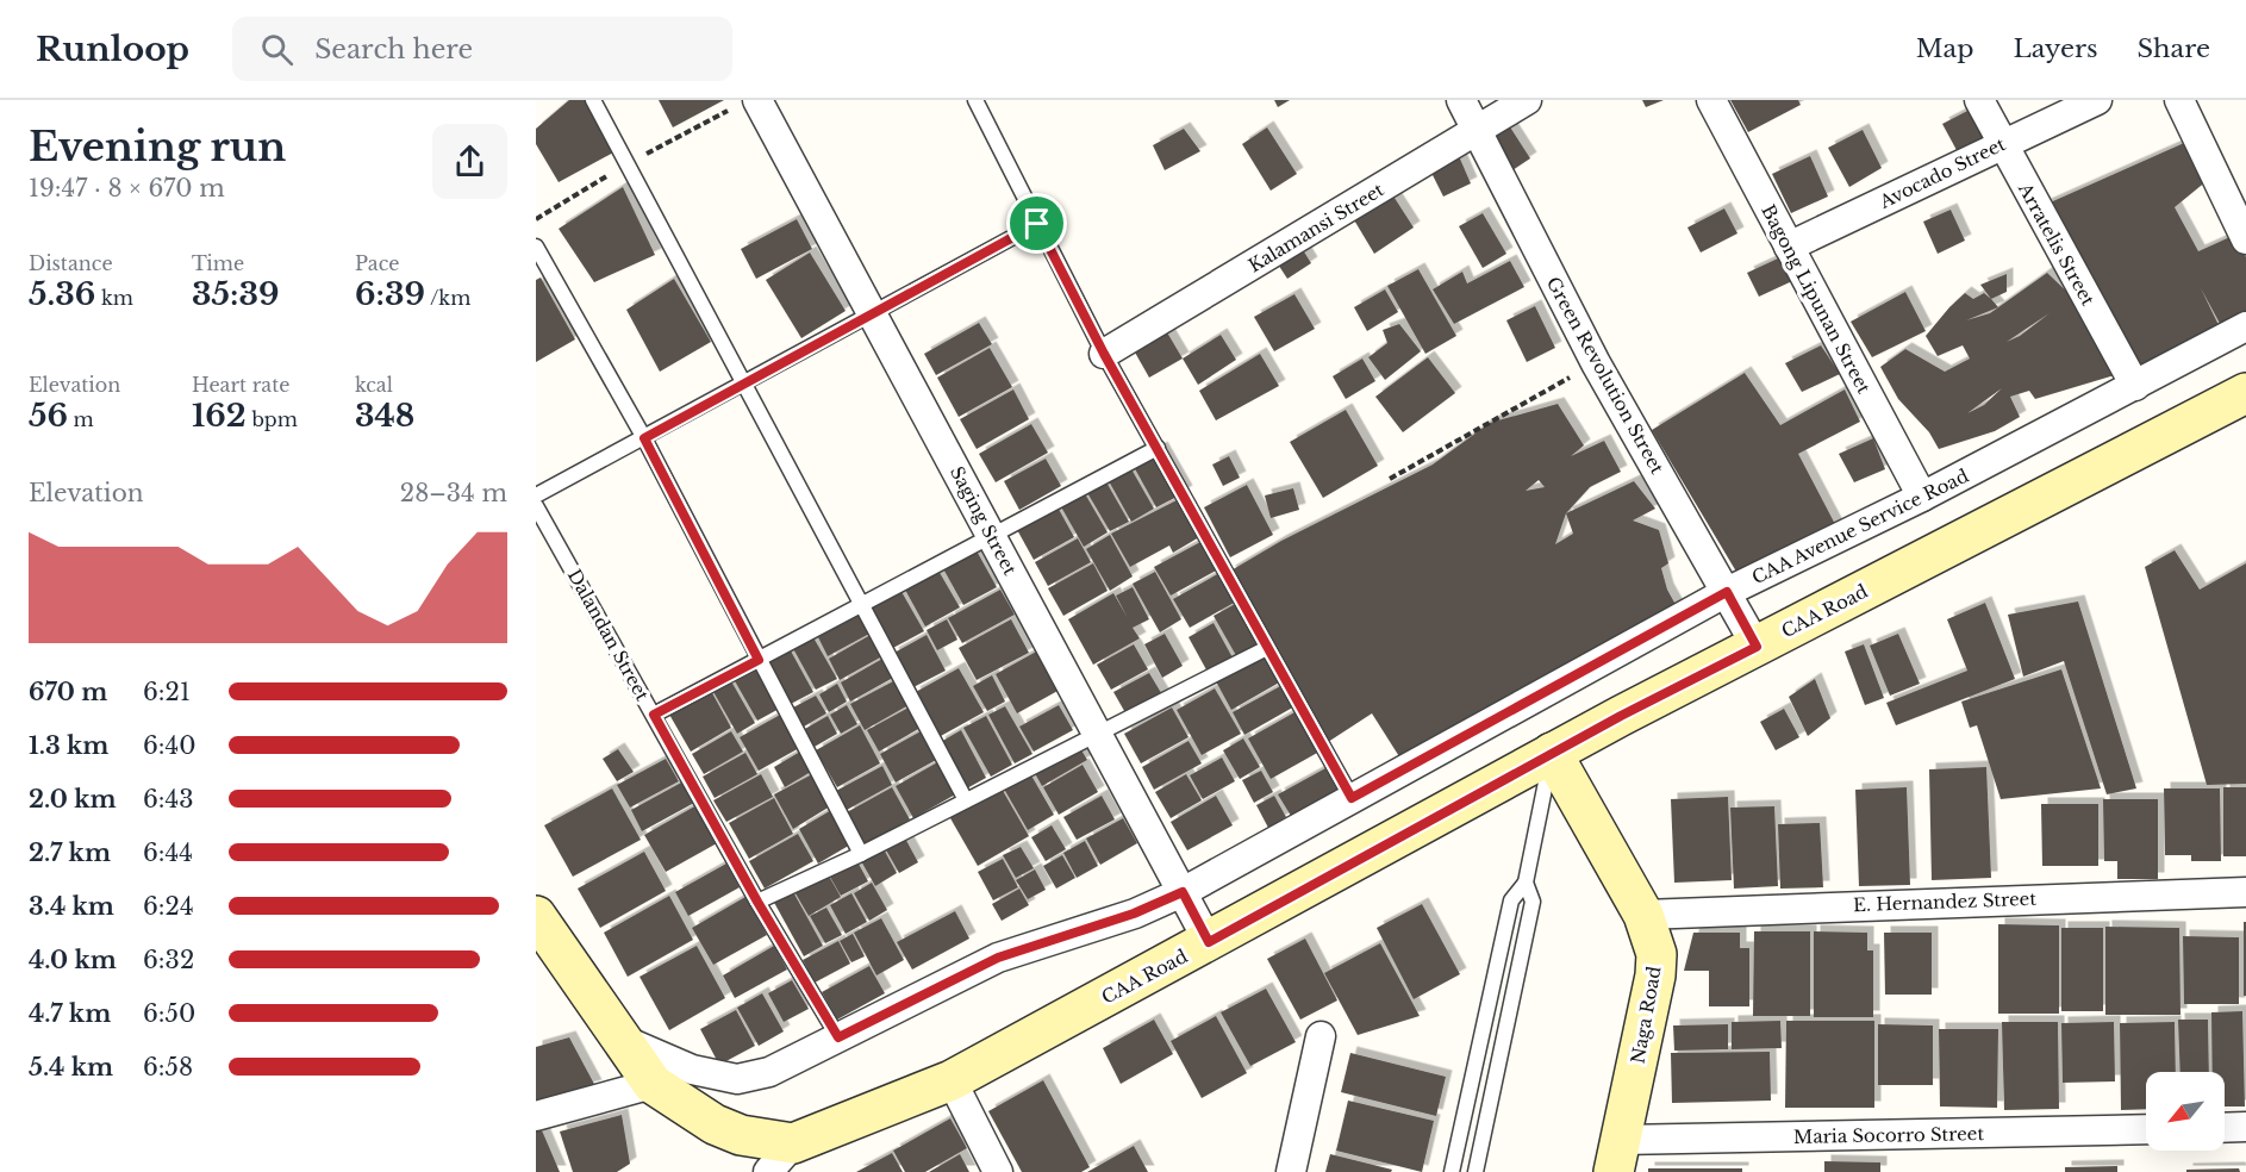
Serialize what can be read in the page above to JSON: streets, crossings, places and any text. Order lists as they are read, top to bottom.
{
  "streets": {
    "main road": ["CAA Road", "Naga Road"],
    "street": [
      "Avocado Street",
      "Kalamansi Street",
      "Arratelis Street",
      "Bagong Lipunan Street",
      "Green Revolution Street",
      "Saging Street",
      "CAA Avenue Service Road",
      "E. Hernandez Street",
      "Maria Socorro Street"
    ],
    "lane": ["Dalandan Street"]
  },
  "crossings": [
    ["Avocado Street", "Arratelis Street"],
    ["Avocado Street", "Bagong Lipunan Street"],
    ["Kalamansi Street", "Green Revolution Street"],
    ["Arratelis Street", "CAA Avenue Service Road"],
    ["Bagong Lipunan Street", "CAA Avenue Service Road"],
    ["Green Revolution Street", "CAA Avenue Service Road"],
    ["Green Revolution Street", "CAA Road"],
    ["Saging Street", "CAA Avenue Service Road"],
    ["Saging Street", "CAA Road"],
    ["CAA Avenue Service Road", "Dalandan Street"],
    ["CAA Road", "Naga Road"],
    ["E. Hernandez Street", "Naga Road"],
    ["Naga Road", "Maria Socorro Street"]
  ],
  "north": "bottom left",
  "page": {
    "header": "Runloop",
    "search": "Search here",
    "nav": ["Map", "Layers", "Share"],
    "heading": ["Evening run", "19:47 · 8 × 670 m"],
    "stats": [
      ["Distance", "5.36 km"],
      ["Time", "35:39"],
      ["Pace", "6:39 /km"],
      ["Elevation", "56 m"],
      ["Heart rate", "162 bpm"],
      ["kcal", "348"]
    ],
    "chart": ["Elevation", "28–34 m"],
    "list": [
      {
        "name": "670 m",
        "note": "6:21"
      },
      {
        "name": "1.3 km",
        "note": "6:40"
      },
      {
        "name": "2.0 km",
        "note": "6:43"
      },
      {
        "name": "2.7 km",
        "note": "6:44"
      },
      {
        "name": "3.4 km",
        "note": "6:24"
      },
      {
        "name": "4.0 km",
        "note": "6:32"
      },
      {
        "name": "4.7 km",
        "note": "6:50"
      },
      {
        "name": "5.4 km",
        "note": "6:58"
      }
    ]
  }
}
